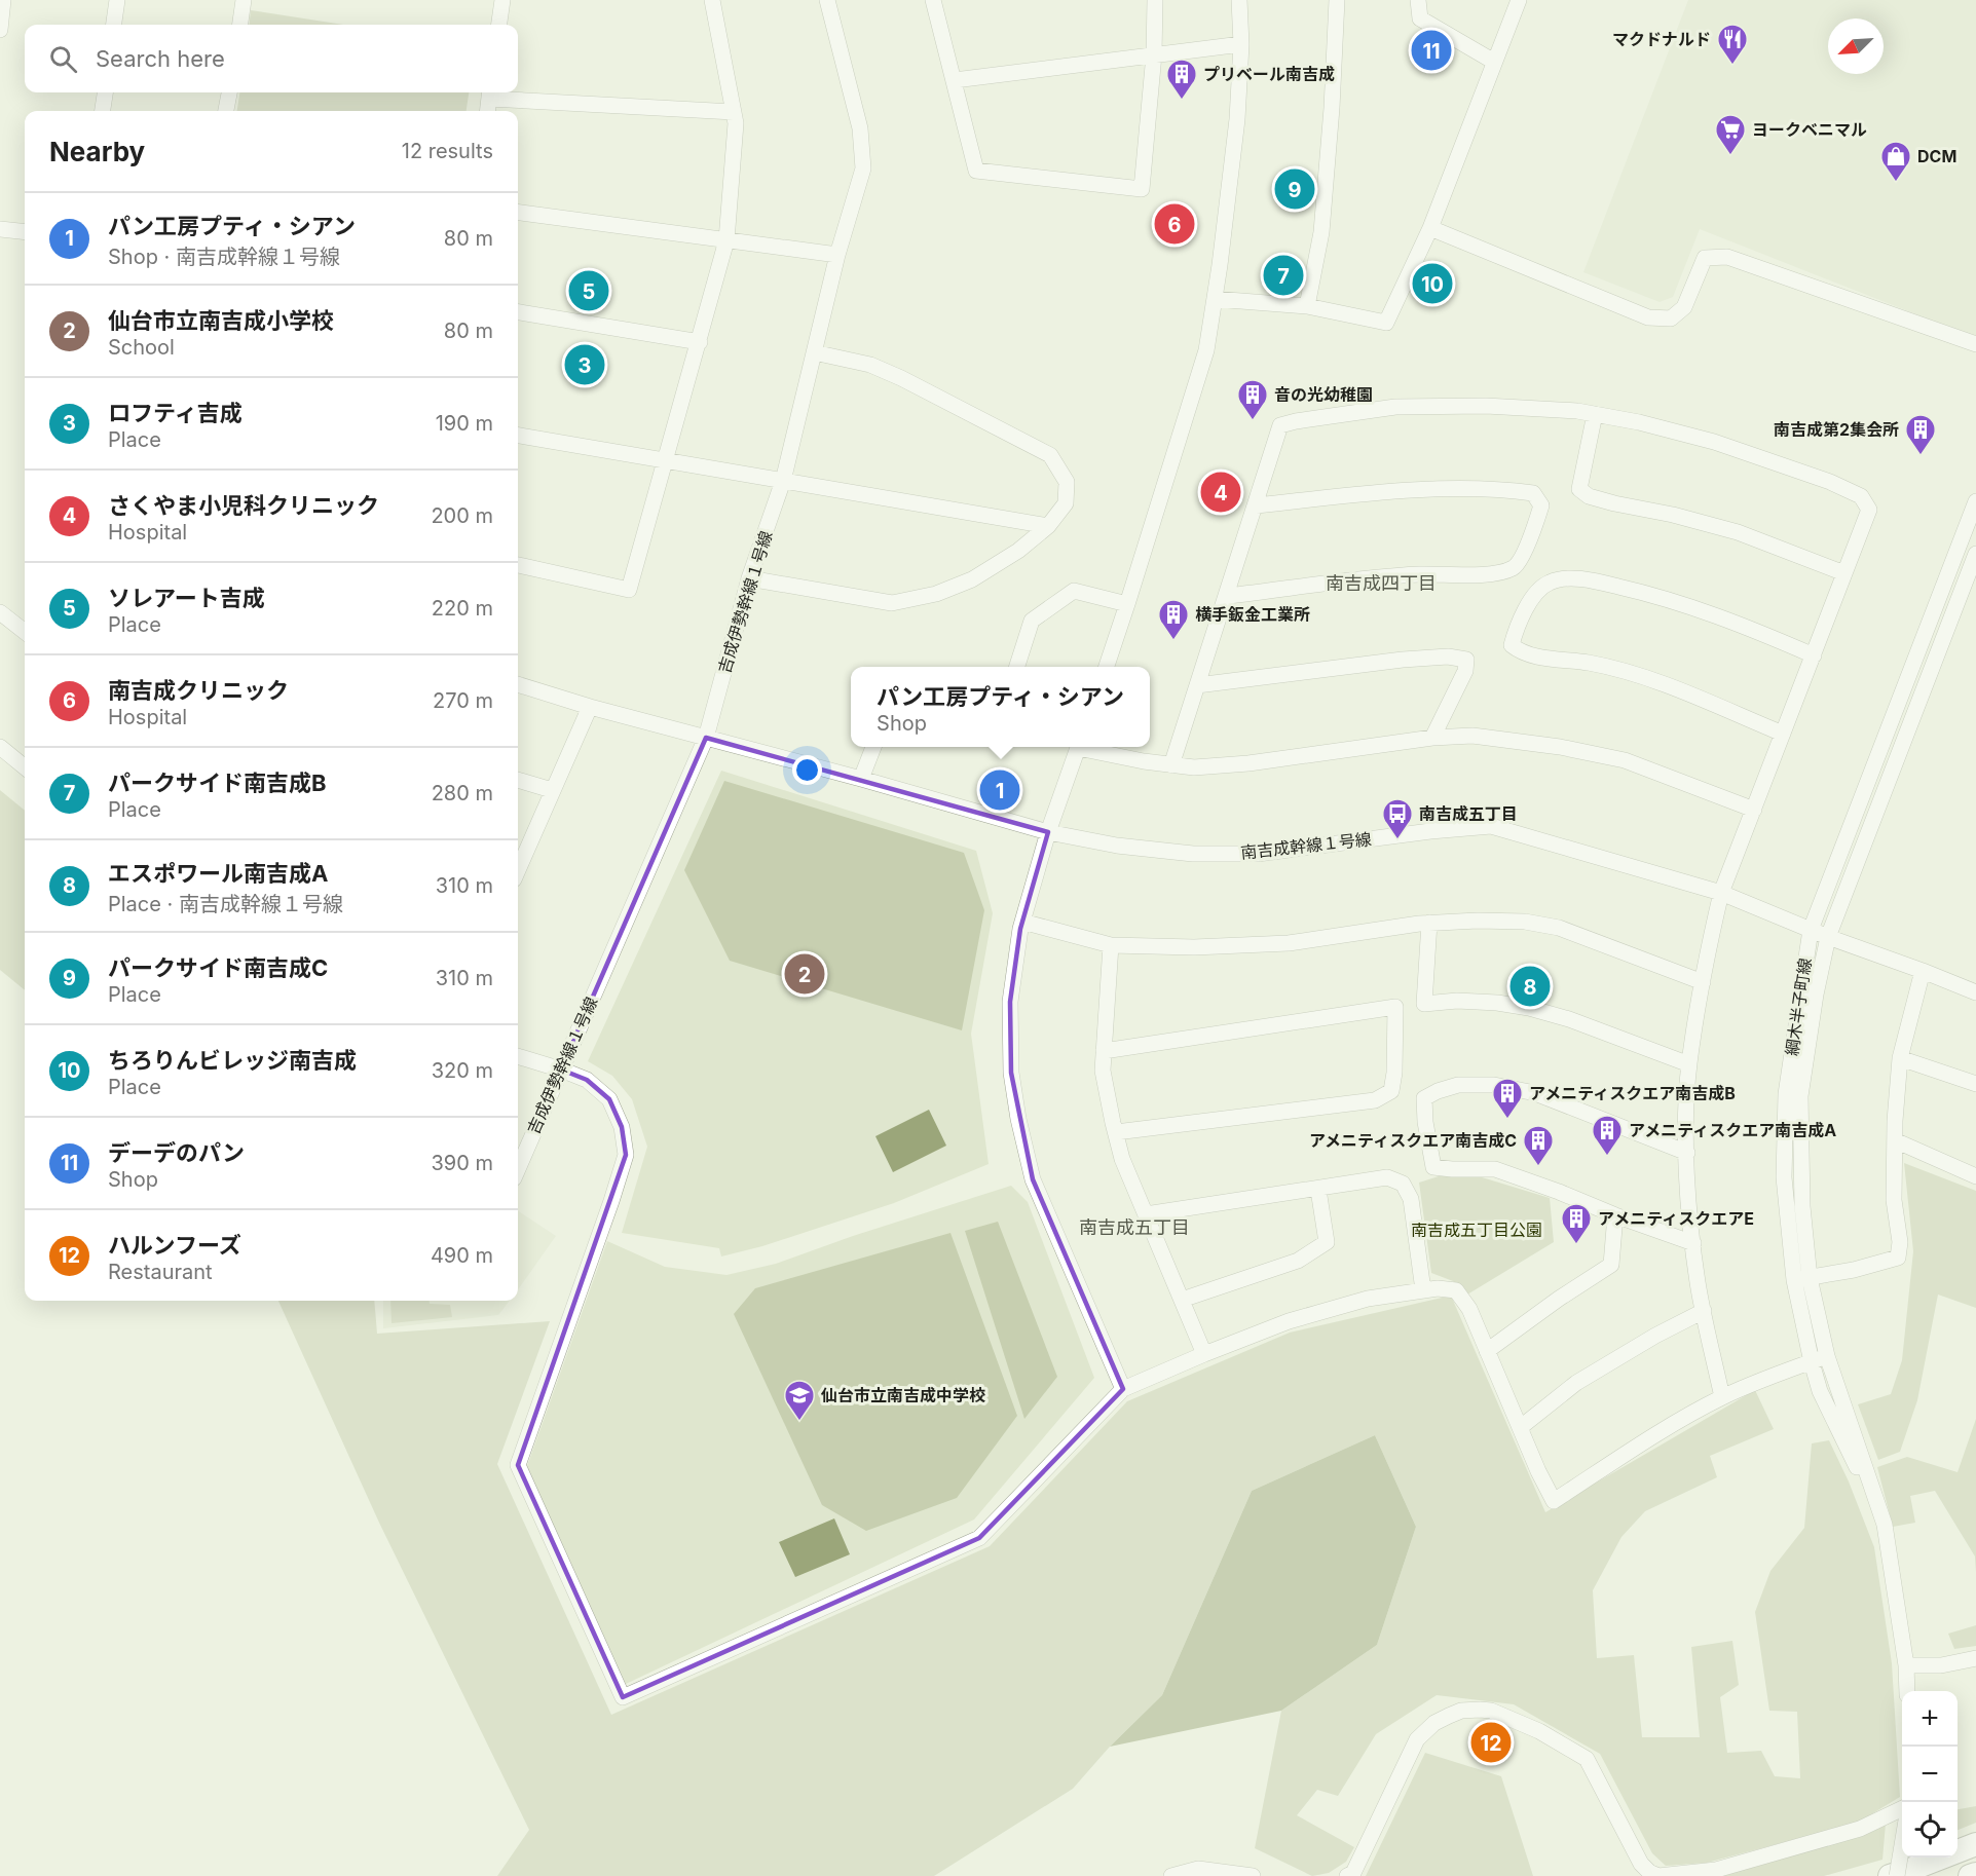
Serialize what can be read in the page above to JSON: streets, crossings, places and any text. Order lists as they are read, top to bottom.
{
  "streets": {
    "street": ["吉成伊勢幹線１号線", "南吉成幹線１号線", "綱木半子町線"]
  },
  "crossings": [
    ["吉成伊勢幹線１号線", "南吉成幹線１号線"],
    ["南吉成幹線１号線", "綱木半子町線"]
  ],
  "districts": ["南吉成四丁目", "南吉成五丁目"],
  "parks": ["南吉成五丁目公園"],
  "places": {
    "restaurant": ["マクドナルド"],
    "building": [
      "プリベール南吉成",
      "音の光幼稚園",
      "南吉成第2集会所",
      "横手鈑金工業所",
      "アメニティスクエア南吉成B",
      "アメニティスクエア南吉成A",
      "アメニティスクエア南吉成C",
      "アメニティスクエアE"
    ],
    "supermarket": ["ヨークベニマル"],
    "shop": ["DCM"],
    "bus stop": ["南吉成五丁目"],
    "school or university": ["仙台市立南吉成中学校"]
  },
  "north": "bottom left",
  "page": {
    "search": "Search here",
    "pins": [
      "11",
      "9",
      "6",
      "7",
      "10",
      "5",
      "3",
      "4",
      "1",
      "2",
      "8",
      "12"
    ],
    "heading": ["Nearby", "12 results"],
    "list": [
      {
        "mark": "1",
        "name": "パン工房プティ・シアン",
        "note": "Shop · 南吉成幹線１号線",
        "value": "80 m"
      },
      {
        "mark": "2",
        "name": "仙台市立南吉成小学校",
        "note": "School",
        "value": "80 m"
      },
      {
        "mark": "3",
        "name": "ロフティ吉成",
        "note": "Place",
        "value": "190 m"
      },
      {
        "mark": "4",
        "name": "さくやま小児科クリニック",
        "note": "Hospital",
        "value": "200 m"
      },
      {
        "mark": "5",
        "name": "ソレアート吉成",
        "note": "Place",
        "value": "220 m"
      },
      {
        "mark": "6",
        "name": "南吉成クリニック",
        "note": "Hospital",
        "value": "270 m"
      },
      {
        "mark": "7",
        "name": "パークサイド南吉成B",
        "note": "Place",
        "value": "280 m"
      },
      {
        "mark": "8",
        "name": "エスポワール南吉成A",
        "note": "Place · 南吉成幹線１号線",
        "value": "310 m"
      },
      {
        "mark": "9",
        "name": "パークサイド南吉成C",
        "note": "Place",
        "value": "310 m"
      },
      {
        "mark": "10",
        "name": "ちろりんビレッジ南吉成",
        "note": "Place",
        "value": "320 m"
      },
      {
        "mark": "11",
        "name": "デーデのパン",
        "note": "Shop",
        "value": "390 m"
      },
      {
        "mark": "12",
        "name": "ハルンフーズ",
        "note": "Restaurant",
        "value": "490 m"
      }
    ],
    "popup": ["パン工房プティ・シアン", "Shop"],
    "map_buttons": ["+", "−"]
  }
}
